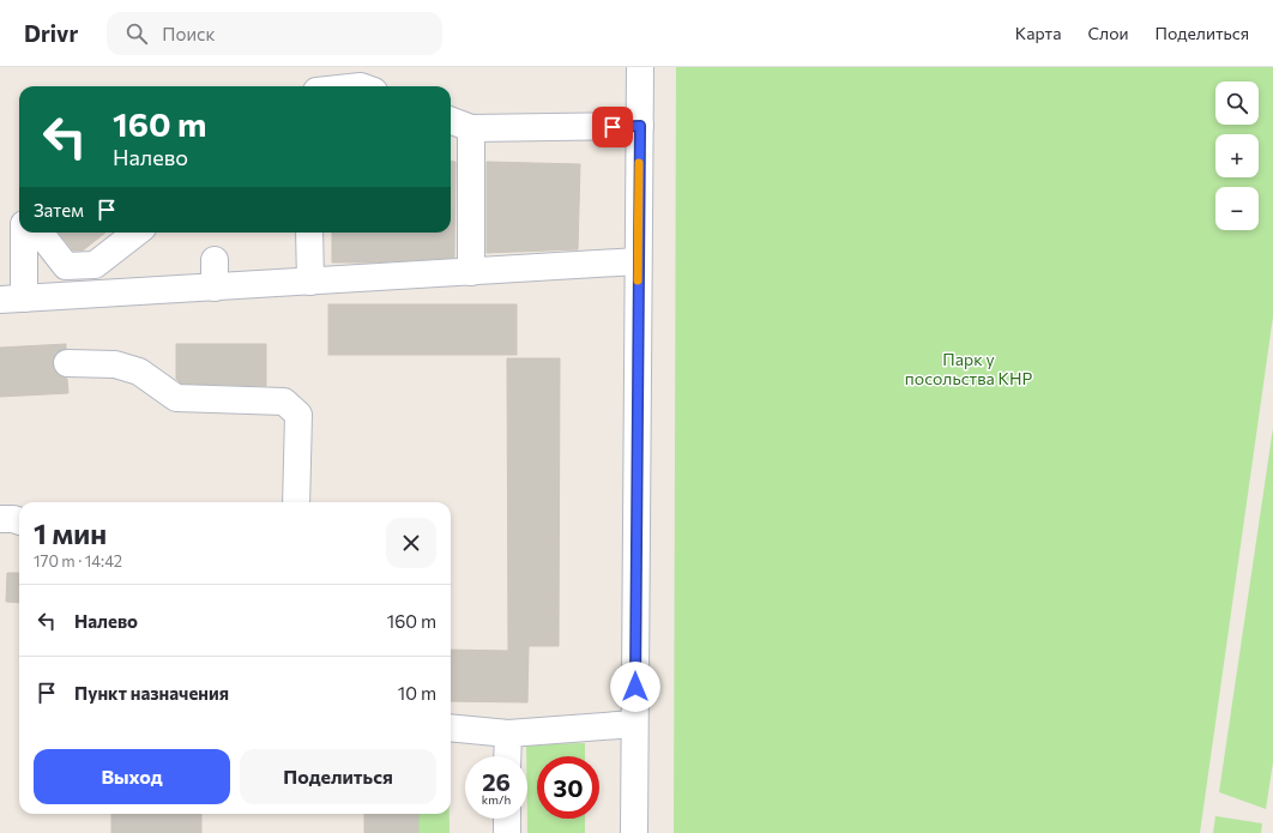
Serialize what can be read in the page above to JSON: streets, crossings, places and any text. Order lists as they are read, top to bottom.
{
  "parks": ["Парк у посольства КНР"],
  "page": {
    "header": "Drivr",
    "search": "Поиск",
    "nav": ["Карта", "Слои", "Поделиться"],
    "map_buttons": ["+", "−"],
    "turn": ["160 m", "Налево"],
    "then": "Затем",
    "heading": ["1 мин", "170 m · 14:42"],
    "list": [
      {
        "name": "Налево",
        "value": "160 m"
      },
      {
        "name": "Пункт назначения",
        "value": "10 m"
      }
    ],
    "buttons": ["Выход", "Поделиться"],
    "speed": "26 km/h",
    "limit": "30"
  }
}
